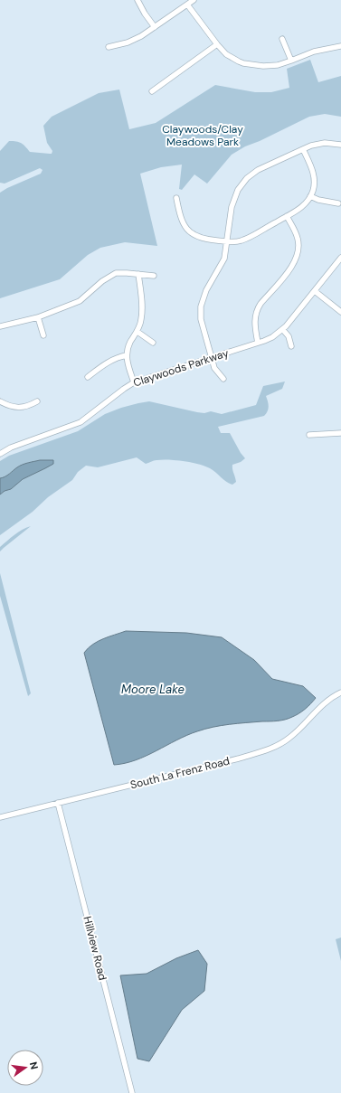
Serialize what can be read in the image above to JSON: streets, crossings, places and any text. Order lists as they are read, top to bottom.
{
  "streets": {
    "street": ["Claywoods Parkway", "South La Frenz Road", "Hillview Road"]
  },
  "crossings": [
    ["South La Frenz Road", "Hillview Road"]
  ],
  "water": ["Moore Lake"],
  "parks": ["Claywoods/Clay Meadows Park"],
  "north": "right"
}
